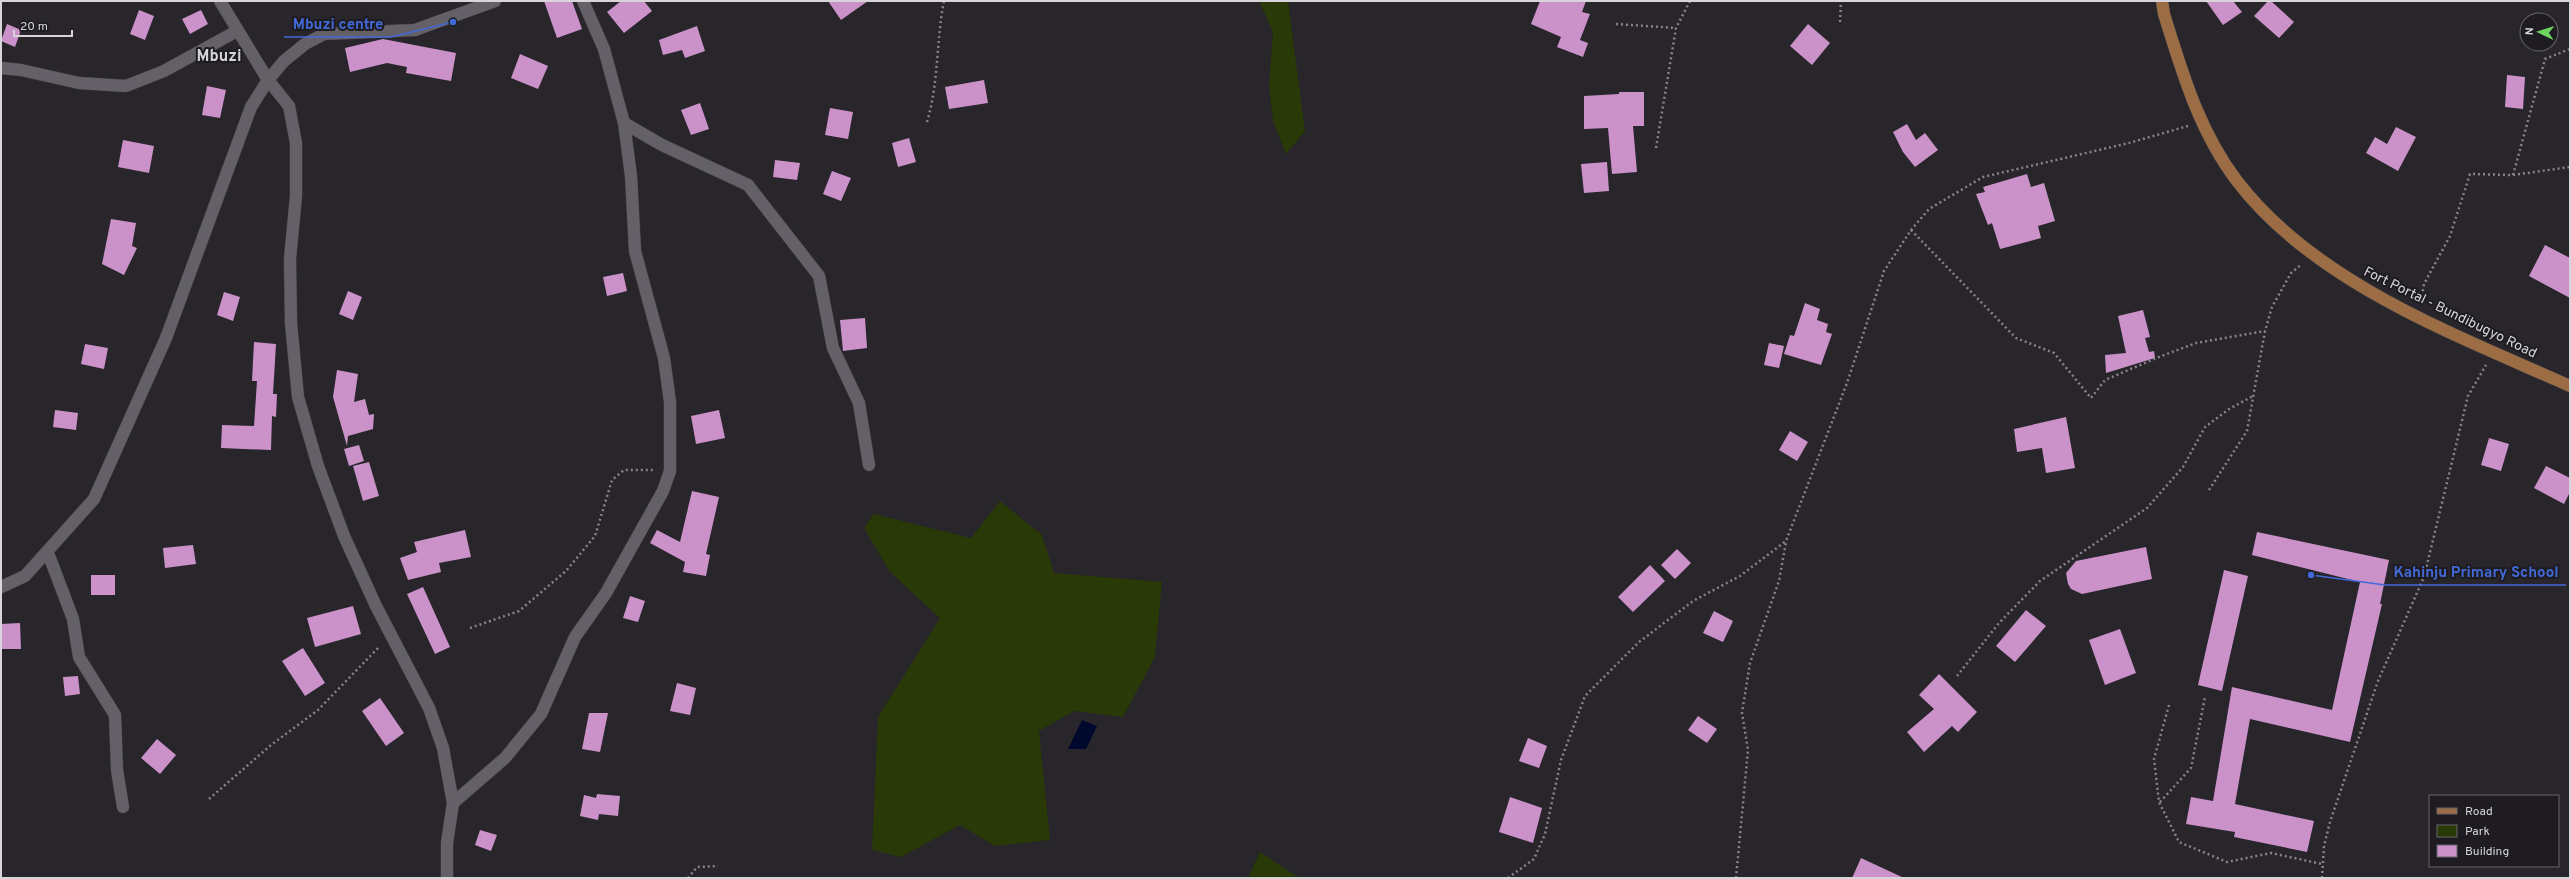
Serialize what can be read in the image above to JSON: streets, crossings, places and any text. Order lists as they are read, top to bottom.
{
  "streets": {
    "main road": ["Fort Portal - Bundibugyo Road"]
  },
  "districts": ["Mbuzi"],
  "places": ["Mbuzi centre", "Kahinju Primary School"],
  "legend": ["Road", "Park", "Building"],
  "scale_bar": "20 m",
  "north": "left"
}
